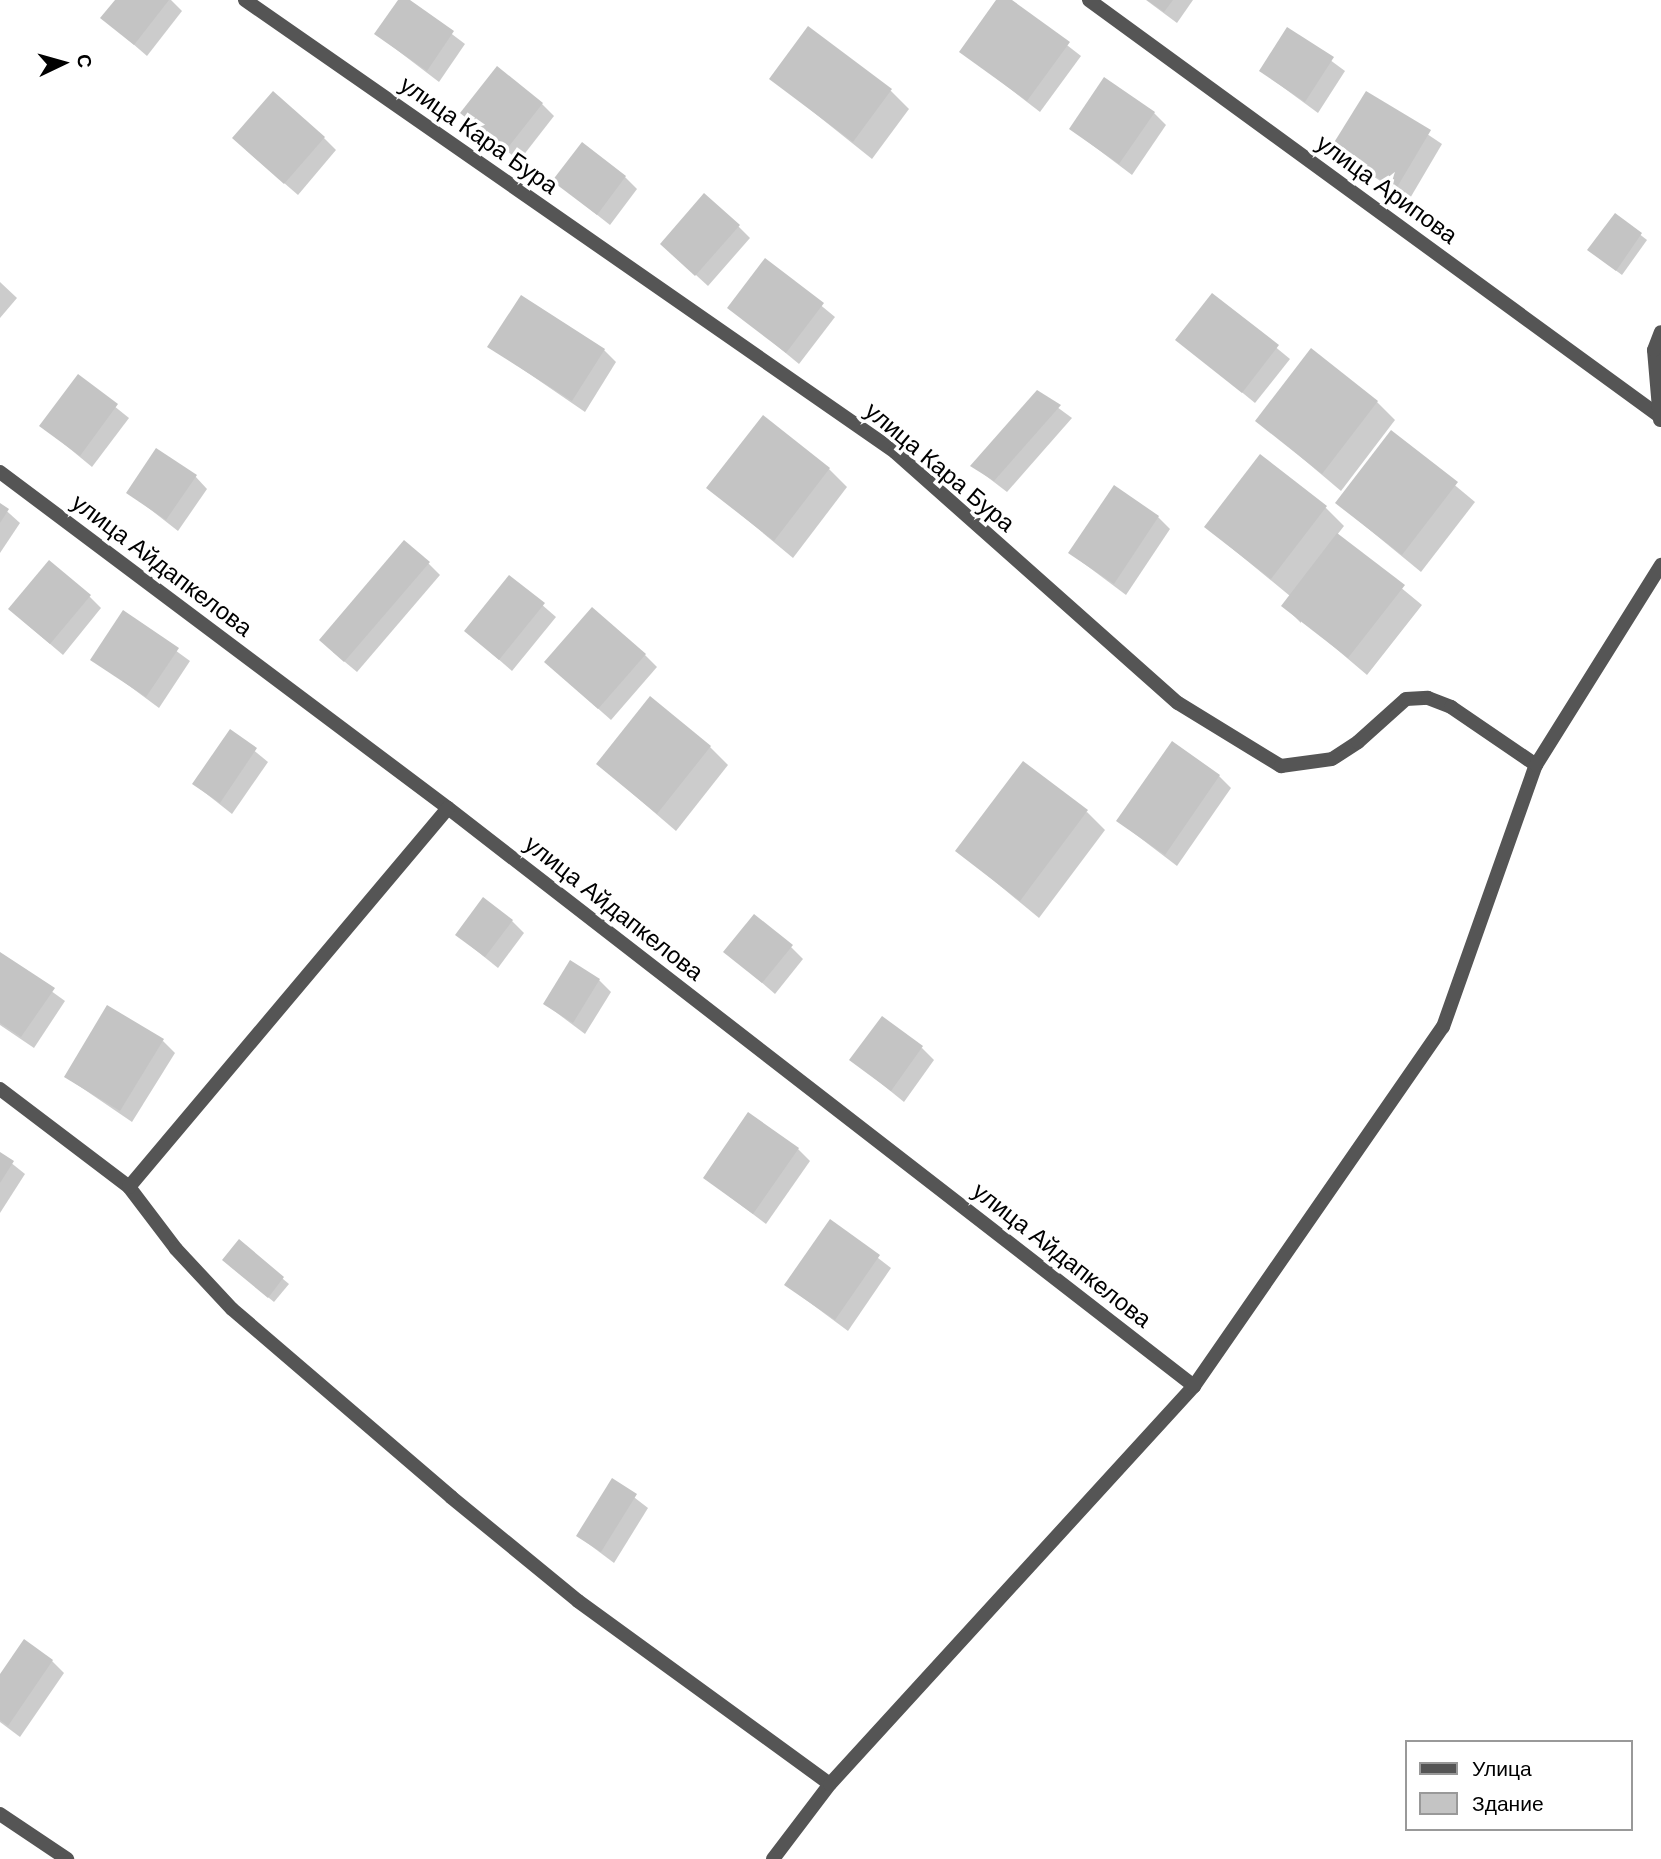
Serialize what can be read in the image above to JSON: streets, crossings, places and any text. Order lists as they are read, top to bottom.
{
  "streets": {
    "street": ["улица Кара Бура", "улица Арипова", "улица Айдапкелова"]
  },
  "legend": ["Улица", "Здание"],
  "north": "right"
}
